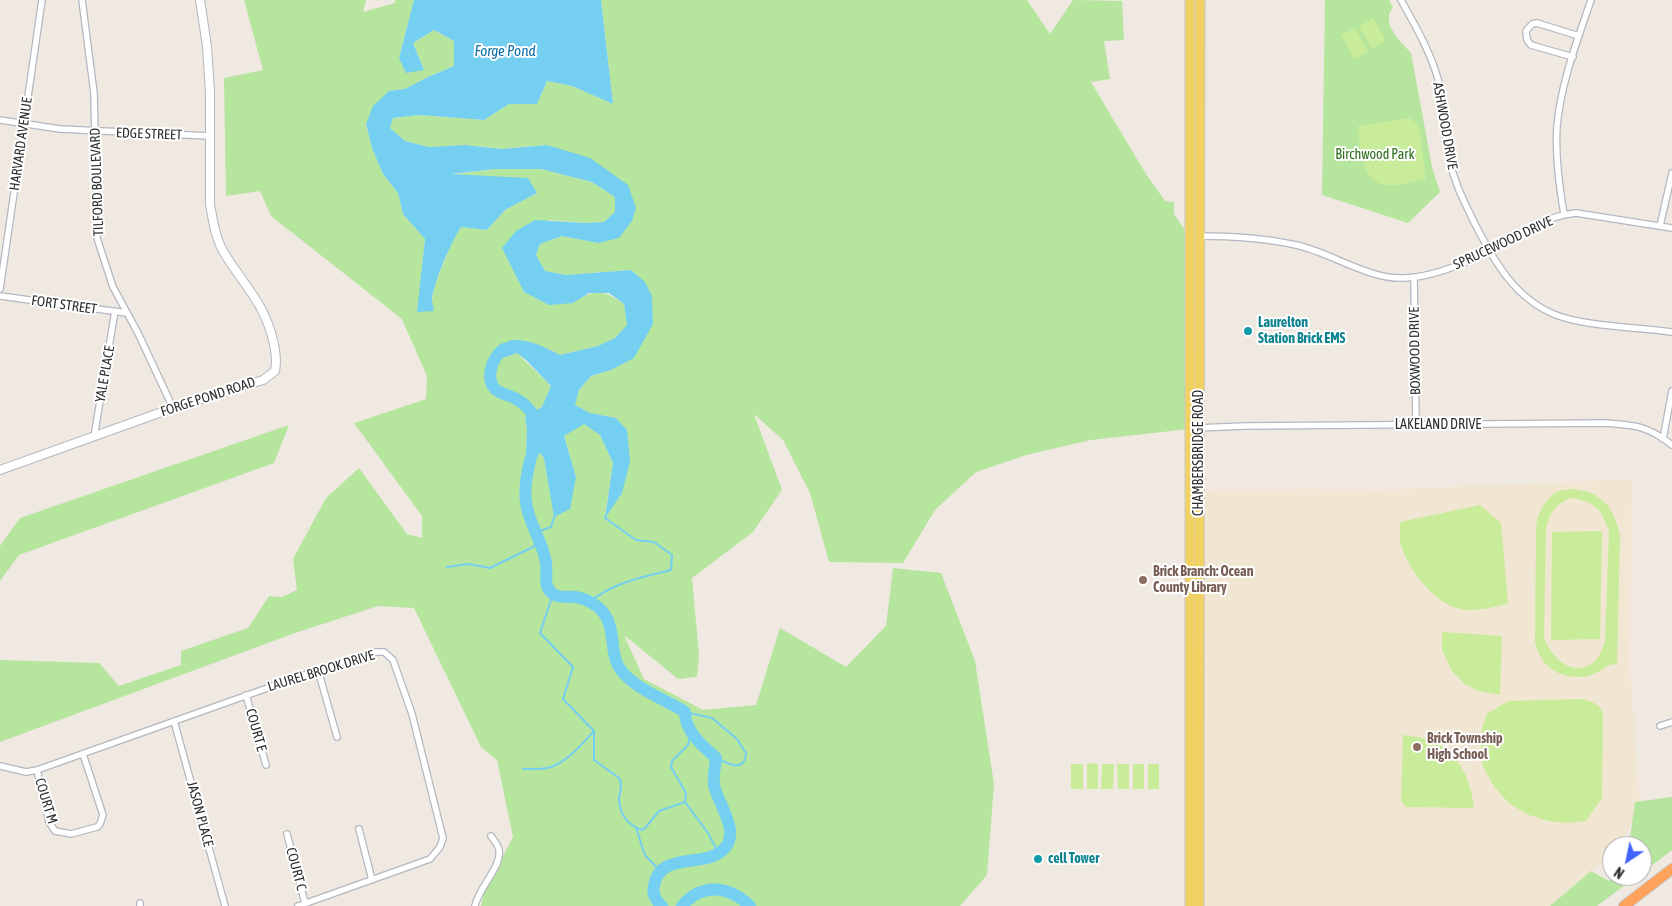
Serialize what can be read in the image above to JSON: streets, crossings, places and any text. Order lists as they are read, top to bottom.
{
  "streets": {
    "main road": ["CHAMBERSBRIDGE ROAD"],
    "street": [
      "ASHWOOD DRIVE",
      "EDGE STREET",
      "HARVARD AVENUE",
      "TILFORD BOULEVARD",
      "SPRUCEWOOD DRIVE",
      "FORT STREET",
      "BOXWOOD DRIVE",
      "YALE PLACE",
      "FORGE POND ROAD",
      "LAKELAND DRIVE",
      "LAUREL BROOK DRIVE",
      "COURT E",
      "COURT M",
      "JASON PLACE",
      "COURT C"
    ]
  },
  "crossings": [
    ["ASHWOOD DRIVE", "SPRUCEWOOD DRIVE"],
    ["EDGE STREET", "HARVARD AVENUE"],
    ["EDGE STREET", "TILFORD BOULEVARD"],
    ["EDGE STREET", "FORGE POND ROAD"],
    ["TILFORD BOULEVARD", "FORT STREET"],
    ["TILFORD BOULEVARD", "FORGE POND ROAD"],
    ["SPRUCEWOOD DRIVE", "BOXWOOD DRIVE"],
    ["SPRUCEWOOD DRIVE", "CHAMBERSBRIDGE ROAD"],
    ["FORT STREET", "YALE PLACE"],
    ["BOXWOOD DRIVE", "LAKELAND DRIVE"],
    ["YALE PLACE", "FORGE POND ROAD"],
    ["LAKELAND DRIVE", "CHAMBERSBRIDGE ROAD"],
    ["LAUREL BROOK DRIVE", "COURT E"],
    ["LAUREL BROOK DRIVE", "COURT M"],
    ["LAUREL BROOK DRIVE", "JASON PLACE"],
    ["LAUREL BROOK DRIVE", "COURT C"]
  ],
  "water": ["Forge Pond"],
  "parks": ["Birchwood Park"],
  "places": [
    "Laurelton Station Brick EMS",
    "Brick Branch: Ocean County Library",
    "Brick Township High School",
    "cell Tower"
  ],
  "north": "bottom left"
}
